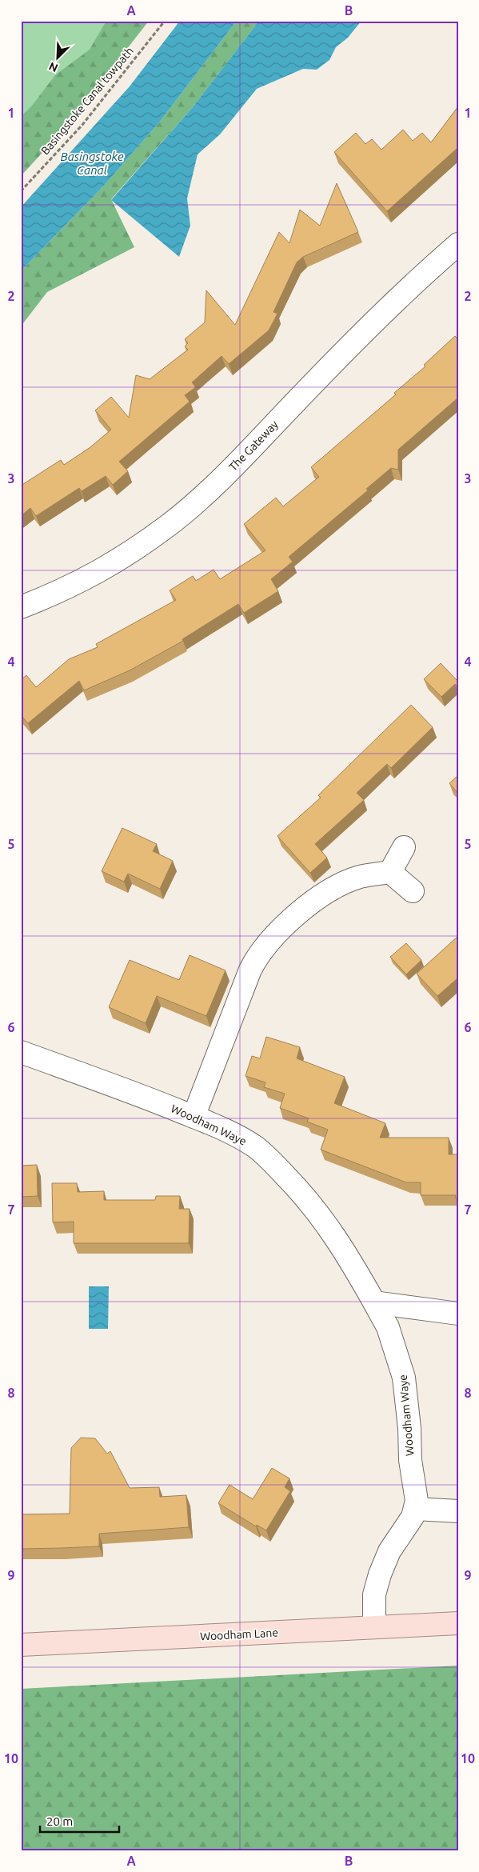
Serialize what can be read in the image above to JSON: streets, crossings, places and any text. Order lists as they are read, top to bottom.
{
  "streets": {
    "main road": ["Woodham Lane"],
    "street": ["The Gateway", "Woodham Waye"],
    "path": ["Basingstoke Canal towpath"]
  },
  "crossings": [
    ["Woodham Waye", "Woodham Lane"]
  ],
  "water": ["Basingstoke Canal"],
  "scale_bar": "20 m",
  "north": "bottom left",
  "grid": {
    "columns": ["A", "B"],
    "rows": [
      "1",
      "2",
      "3",
      "4",
      "5",
      "6",
      "7",
      "8",
      "9",
      "10"
    ]
  }
}
